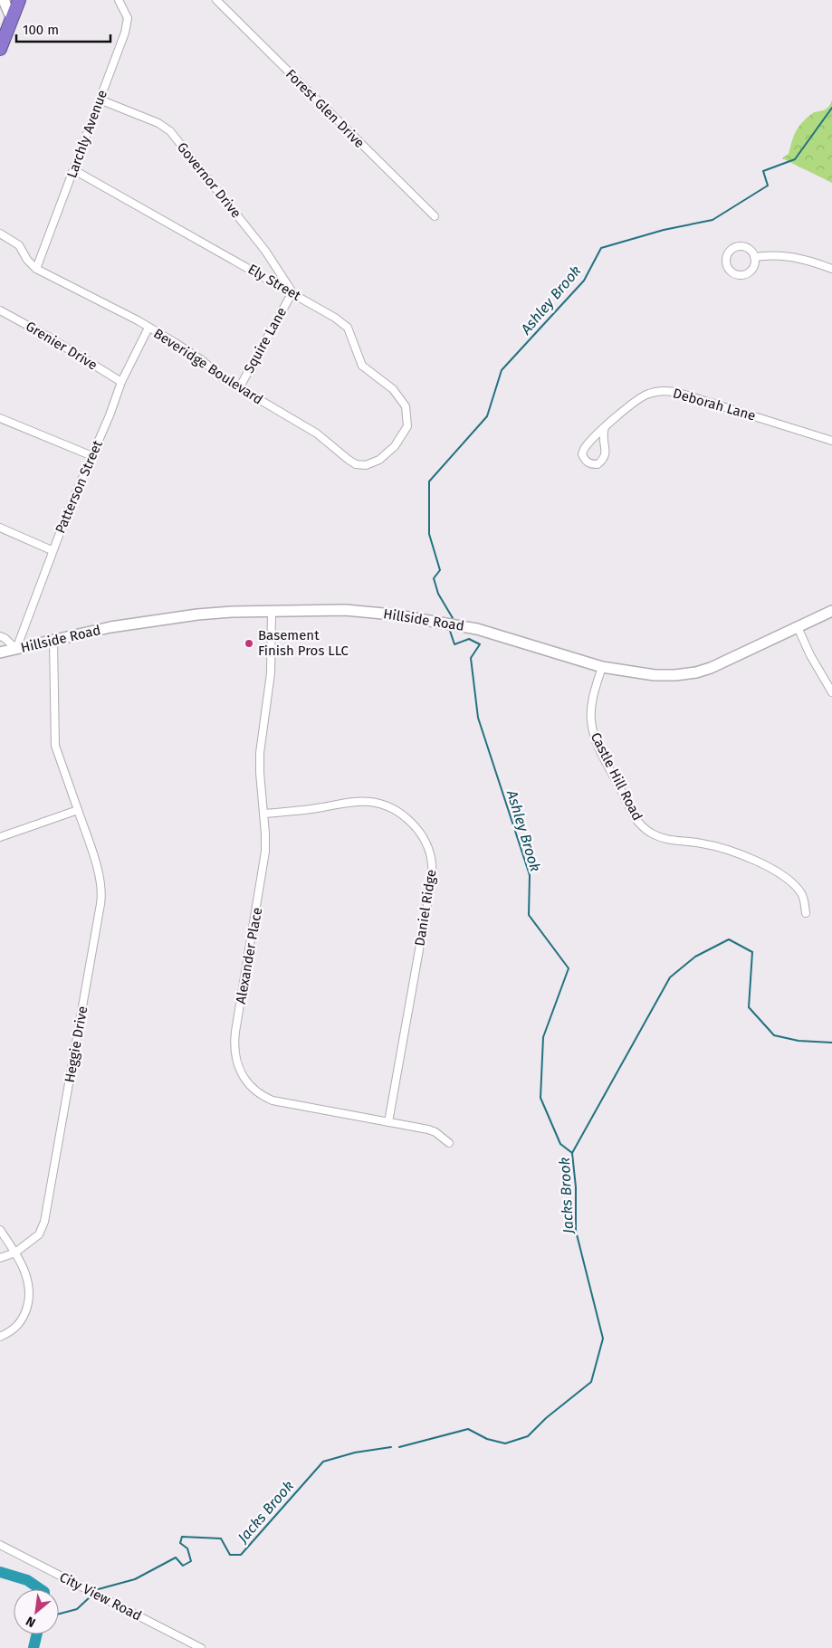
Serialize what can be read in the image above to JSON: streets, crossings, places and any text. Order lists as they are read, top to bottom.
{
  "streets": {
    "street": [
      "Forest Glen Drive",
      "Larchly Avenue",
      "Governor Drive",
      "Ely Street",
      "Squire Lane",
      "Grenier Drive",
      "Beveridge Boulevard",
      "Deborah Lane",
      "Patterson Street",
      "Hillside Road",
      "Castle Hill Road",
      "Daniel Ridge",
      "Alexander Place",
      "Heggie Drive",
      "City View Road"
    ]
  },
  "crossings": [
    ["Larchly Avenue", "Governor Drive"],
    ["Larchly Avenue", "Ely Street"],
    ["Larchly Avenue", "Beveridge Boulevard"],
    ["Governor Drive", "Ely Street"],
    ["Governor Drive", "Squire Lane"],
    ["Ely Street", "Squire Lane"],
    ["Ely Street", "Beveridge Boulevard"],
    ["Squire Lane", "Beveridge Boulevard"],
    ["Grenier Drive", "Patterson Street"],
    ["Beveridge Boulevard", "Patterson Street"],
    ["Patterson Street", "Hillside Road"],
    ["Hillside Road", "Castle Hill Road"],
    ["Hillside Road", "Alexander Place"],
    ["Hillside Road", "Heggie Drive"],
    ["Daniel Ridge", "Alexander Place"]
  ],
  "water": ["Ashley Brook", "Jacks Brook"],
  "places": ["Basement Finish Pros LLC"],
  "scale_bar": "100 m",
  "north": "bottom left"
}
